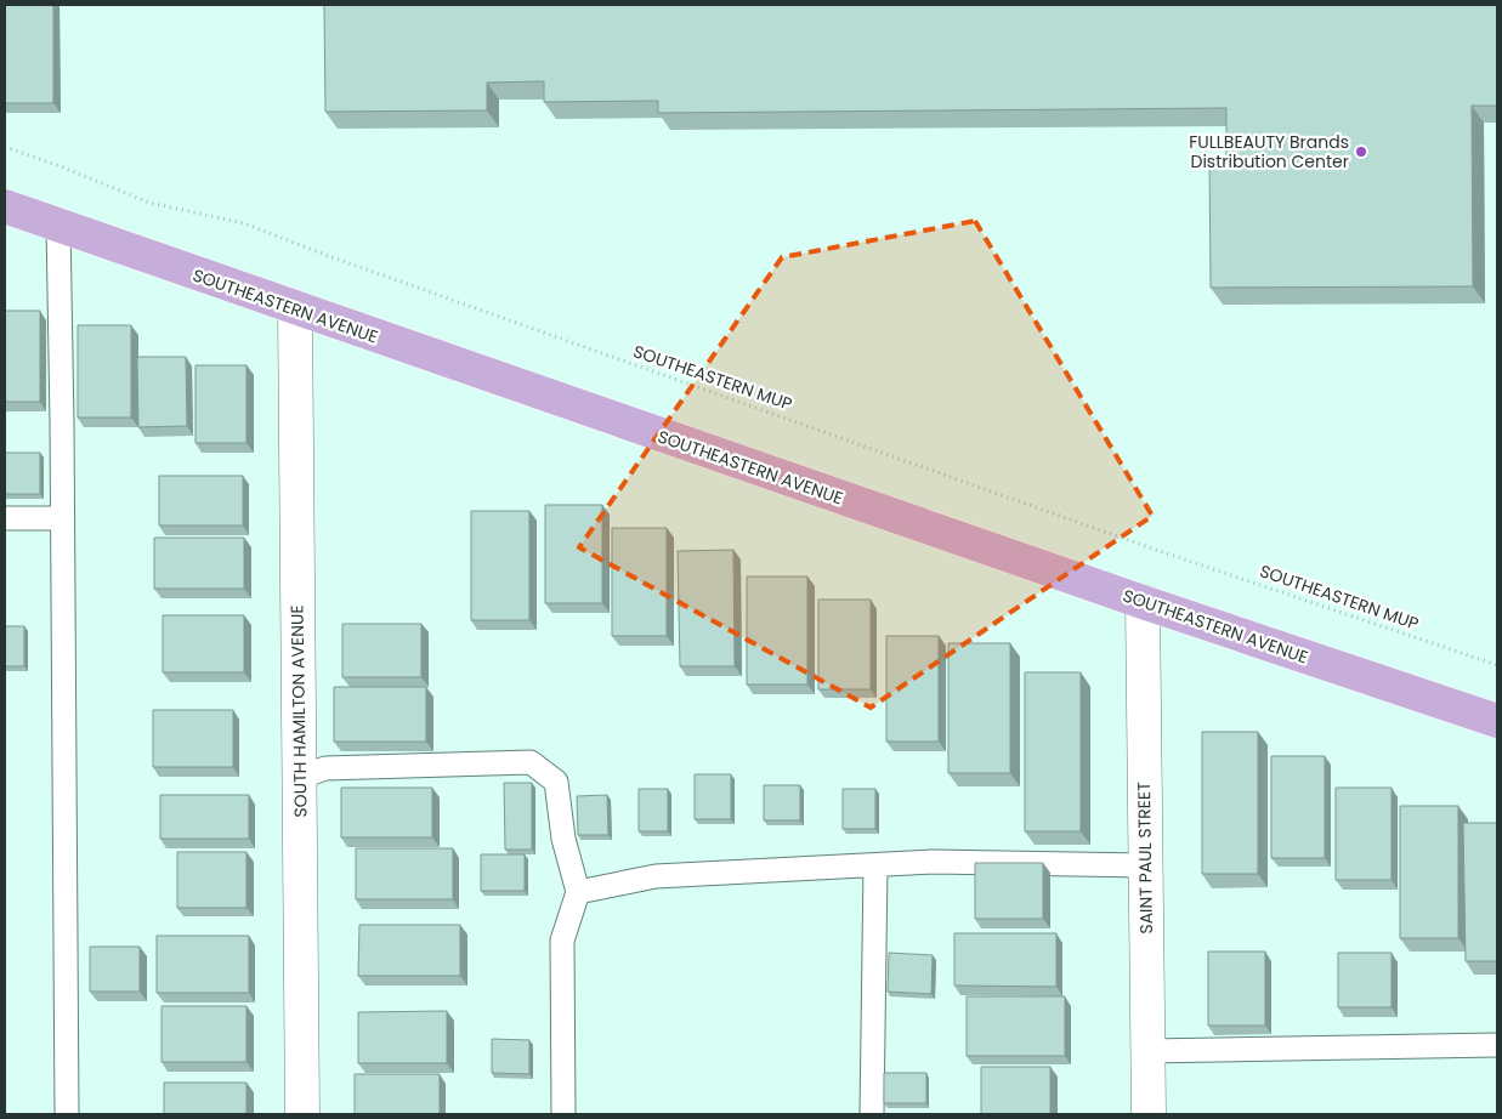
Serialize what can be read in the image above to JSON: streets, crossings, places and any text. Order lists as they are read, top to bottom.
{
  "streets": {
    "main road": ["SOUTHEASTERN AVENUE"],
    "street": ["SOUTH HAMILTON AVENUE", "SAINT PAUL STREET"],
    "path": ["SOUTHEASTERN MUP"]
  },
  "crossings": [
    ["SOUTHEASTERN AVENUE", "SOUTH HAMILTON AVENUE"],
    ["SOUTHEASTERN AVENUE", "SAINT PAUL STREET"]
  ],
  "places": ["FULLBEAUTY Brands Distribution Center"]
}
